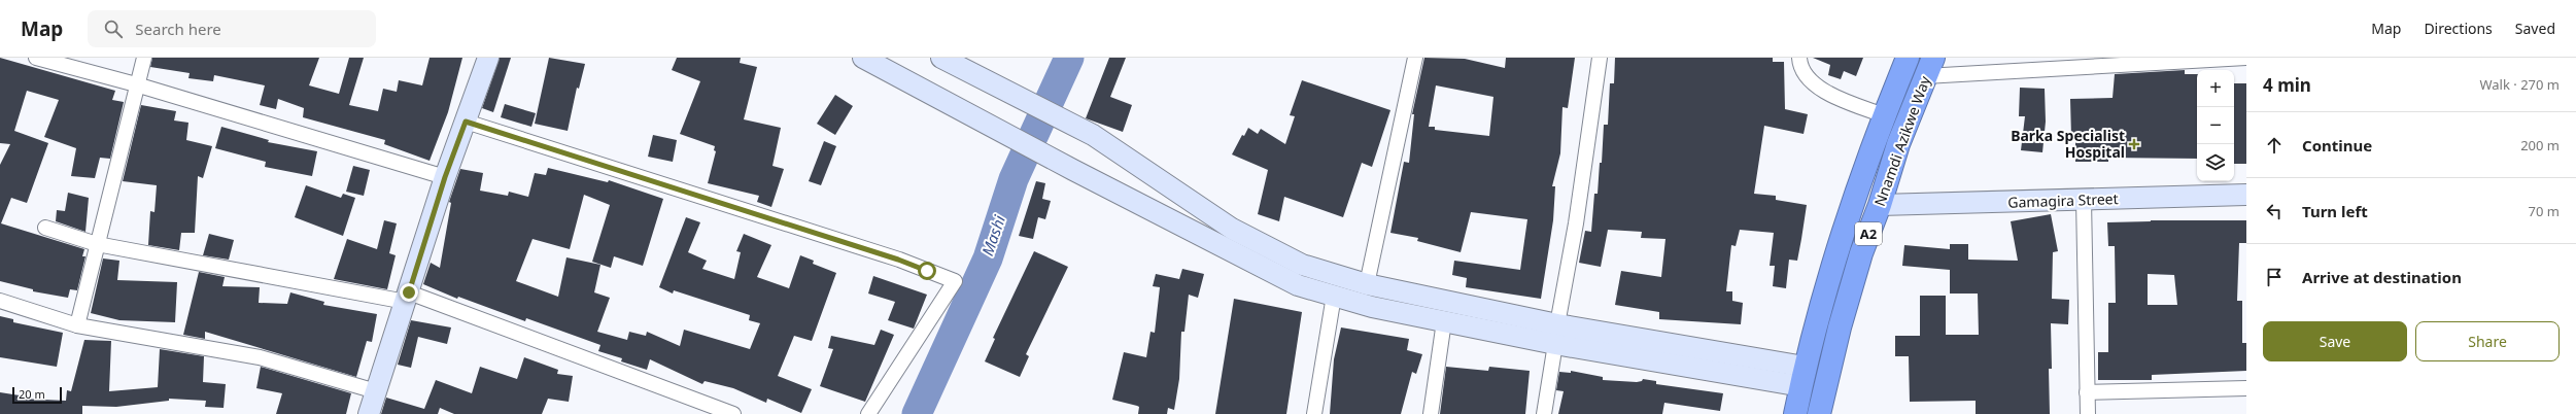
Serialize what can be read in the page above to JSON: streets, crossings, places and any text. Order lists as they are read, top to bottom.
{
  "streets": {
    "highway": ["Nnamdi Azikwe Way", "A2"],
    "main road": ["Gamagira Street"]
  },
  "crossings": [
    ["Nnamdi Azikwe Way", "Gamagira Street"]
  ],
  "water": ["Mashi"],
  "places": {
    "health": ["Barka Specialist Hospital"]
  },
  "scale_bar": "20 m",
  "page": {
    "header": "Map",
    "search": "Search here",
    "nav": ["Map", "Directions", "Saved"],
    "heading": ["4 min", "Walk · 270 m"],
    "map_buttons": ["+", "−"],
    "list": [
      ["Continue", "200 m"],
      ["Turn left", "70 m"],
      "Arrive at destination"
    ],
    "buttons": ["Save", "Share"],
    "scale": "20 m"
  }
}
